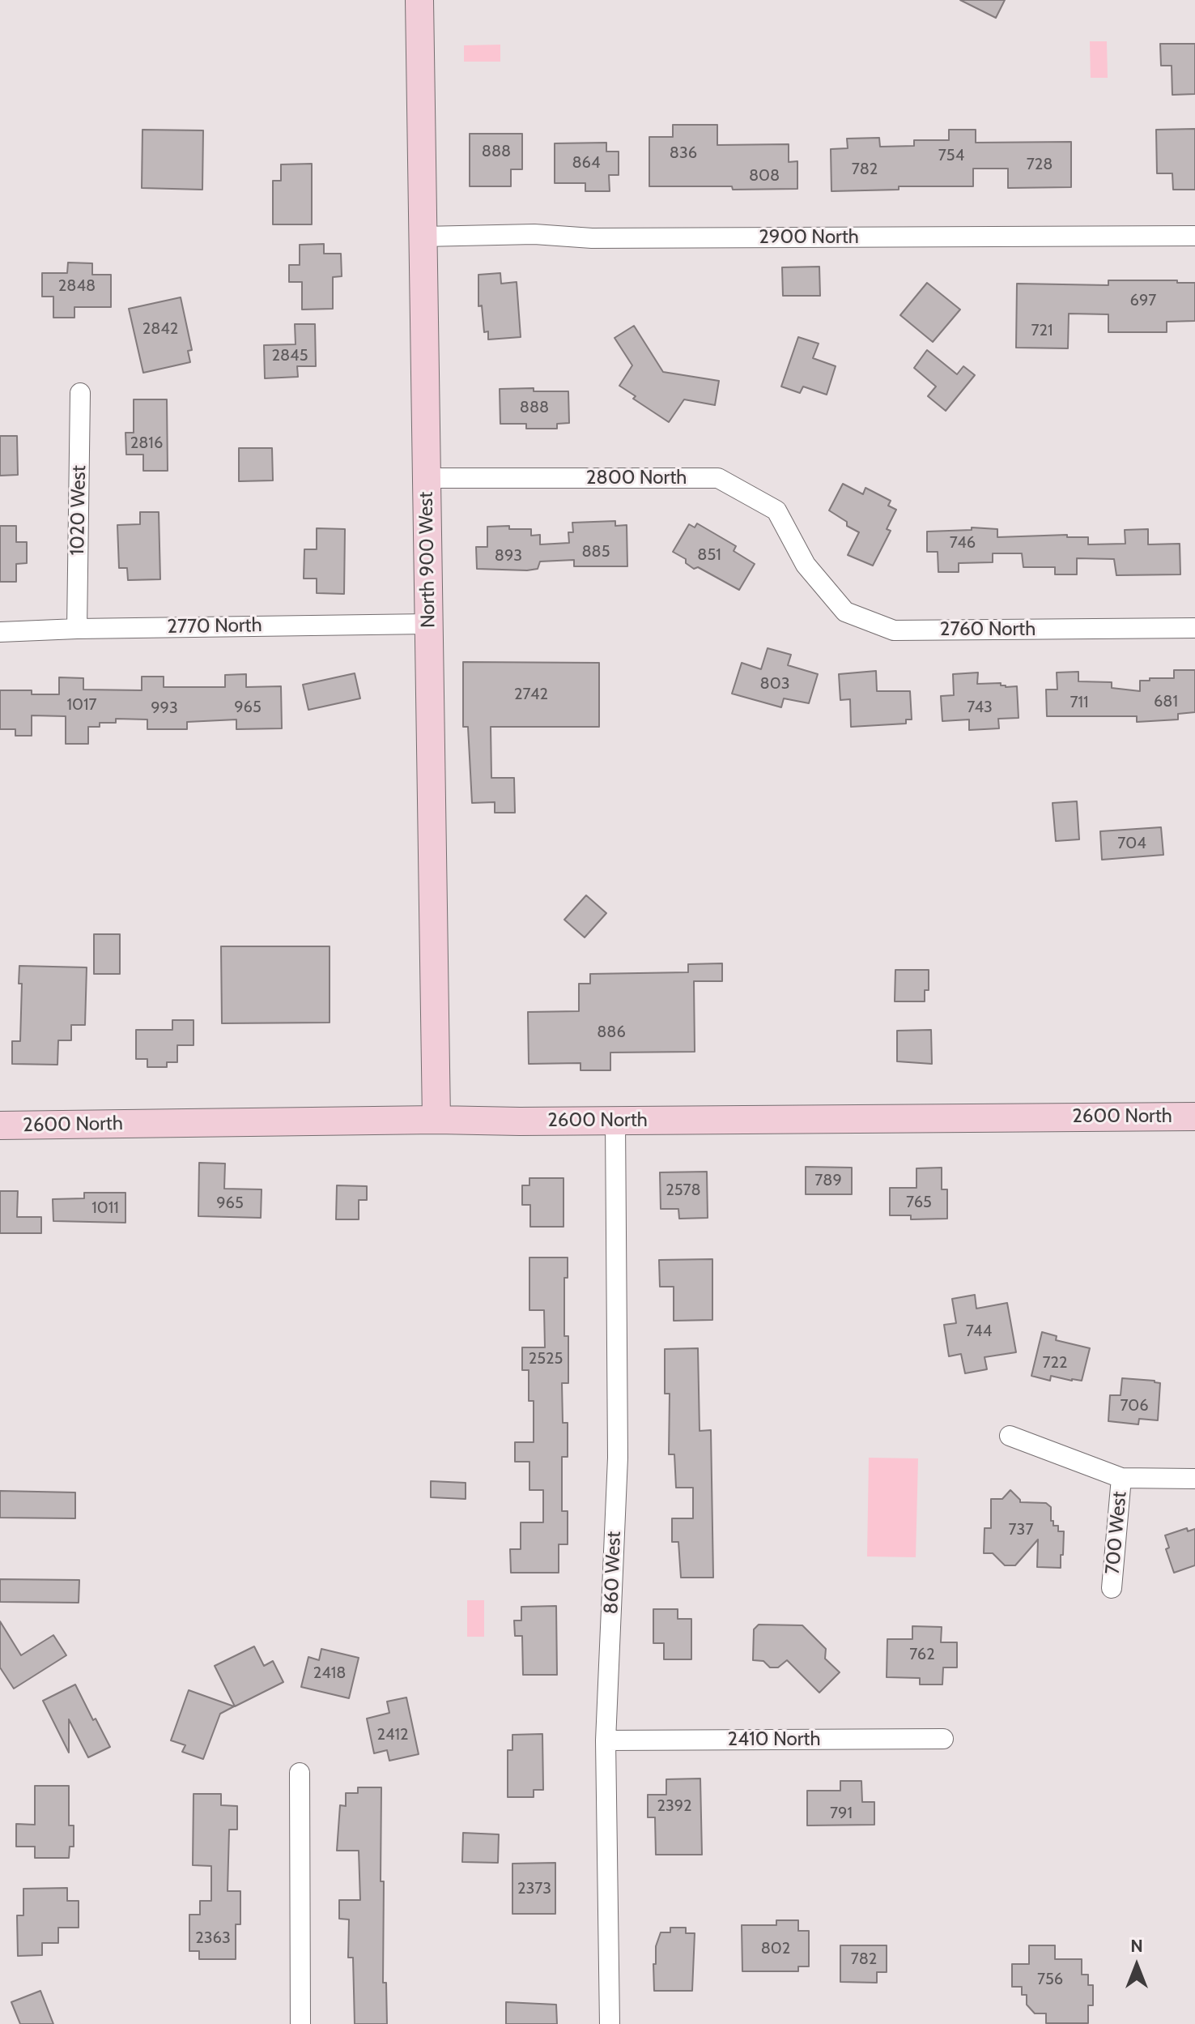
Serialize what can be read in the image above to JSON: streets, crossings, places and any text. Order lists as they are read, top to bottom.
{
  "streets": {
    "street": [
      "2900 North",
      "2800 North",
      "1020 West",
      "North 900 West",
      "2770 North",
      "2760 North",
      "2600 North",
      "700 West",
      "860 West",
      "2410 North"
    ]
  },
  "crossings": [
    ["2900 North", "North 900 West"],
    ["2800 North", "North 900 West"],
    ["2800 North", "2760 North"],
    ["1020 West", "2770 North"],
    ["North 900 West", "2770 North"],
    ["North 900 West", "2600 North"],
    ["2600 North", "860 West"],
    ["860 West", "2410 North"]
  ],
  "house_numbers": [
    "888",
    "836",
    "754",
    "864",
    "728",
    "782",
    "808",
    "2848",
    "697",
    "2842",
    "721",
    "2845",
    "888",
    "2816",
    "746",
    "885",
    "851",
    "893",
    "803",
    "2742",
    "681",
    "711",
    "1017",
    "965",
    "743",
    "993",
    "704",
    "886",
    "789",
    "2578",
    "765",
    "965",
    "1011",
    "744",
    "2525",
    "722",
    "706",
    "737",
    "762",
    "2418",
    "2412",
    "2392",
    "791",
    "2373",
    "2363",
    "802",
    "782",
    "756"
  ],
  "north": "top"
}
